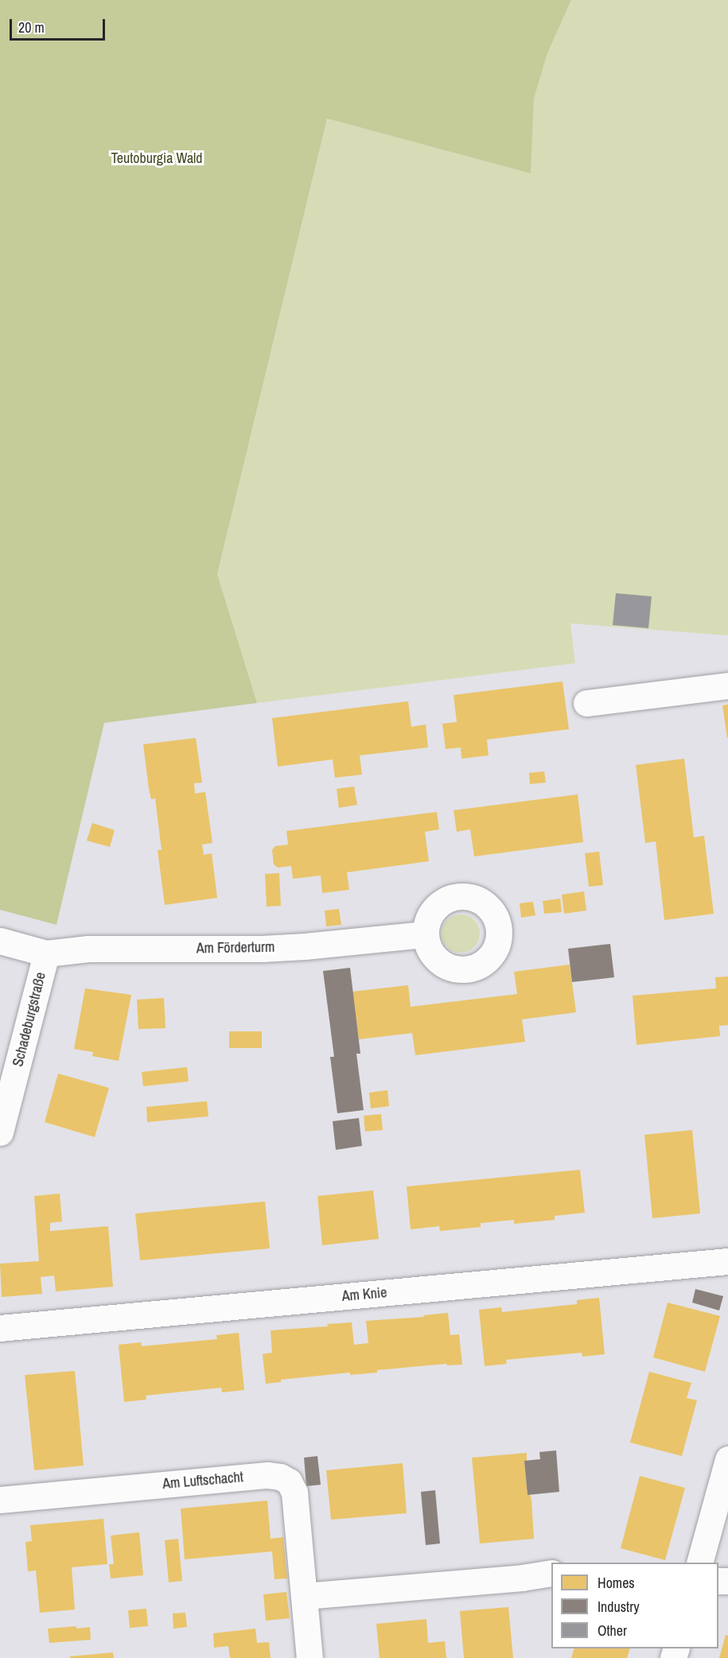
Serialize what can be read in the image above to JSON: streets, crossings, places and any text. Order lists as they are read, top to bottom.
{
  "streets": {
    "street": [
      "Am Förderturm",
      "Schadeburgstraße",
      "Am Knie",
      "Am Luftschacht"
    ]
  },
  "crossings": [
    ["Am Förderturm", "Schadeburgstraße"]
  ],
  "parks": ["Teutoburgia Wald"],
  "legend": ["Homes", "Industry", "Other"],
  "scale_bar": "20 m"
}
